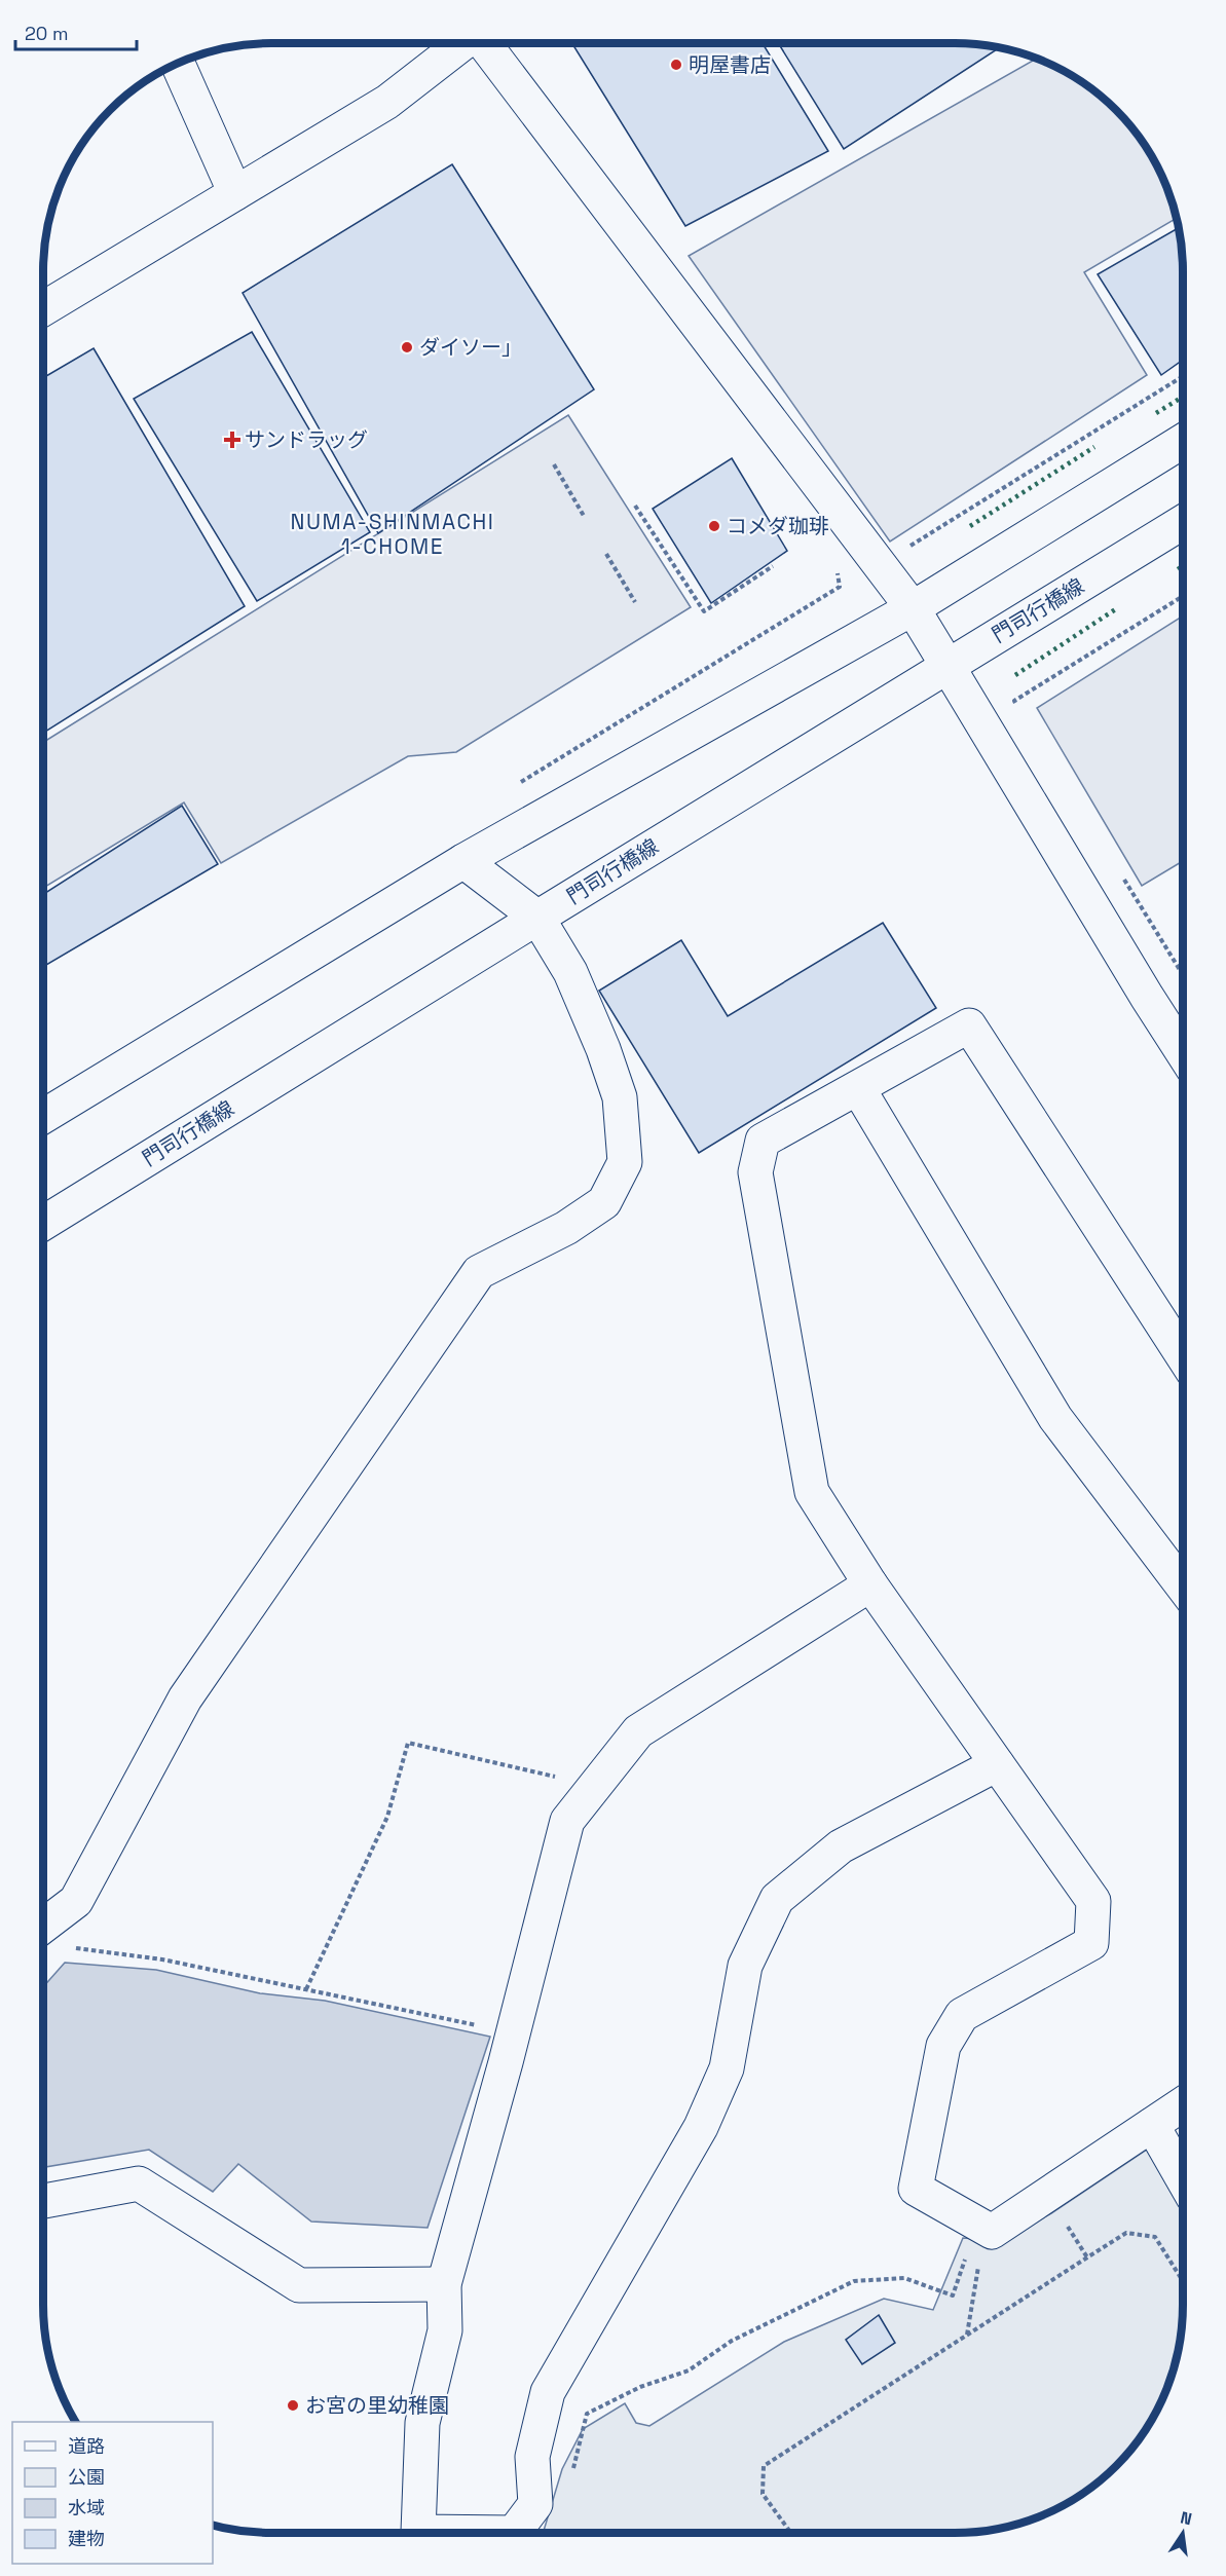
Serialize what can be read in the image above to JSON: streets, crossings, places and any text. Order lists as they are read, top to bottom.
{
  "streets": {
    "street": ["門司行橋線"]
  },
  "districts": ["NUMA-SHINMACHI 1-CHOME"],
  "places": {
    "other": [
      "明屋書店",
      "ダイソー」",
      "コメダ珈琲",
      "お宮の里幼稚園"
    ],
    "health": ["サンドラッグ"]
  },
  "legend": [
    "道路",
    "公園",
    "水域",
    "建物"
  ],
  "scale_bar": "20 m",
  "north": "top"
}
